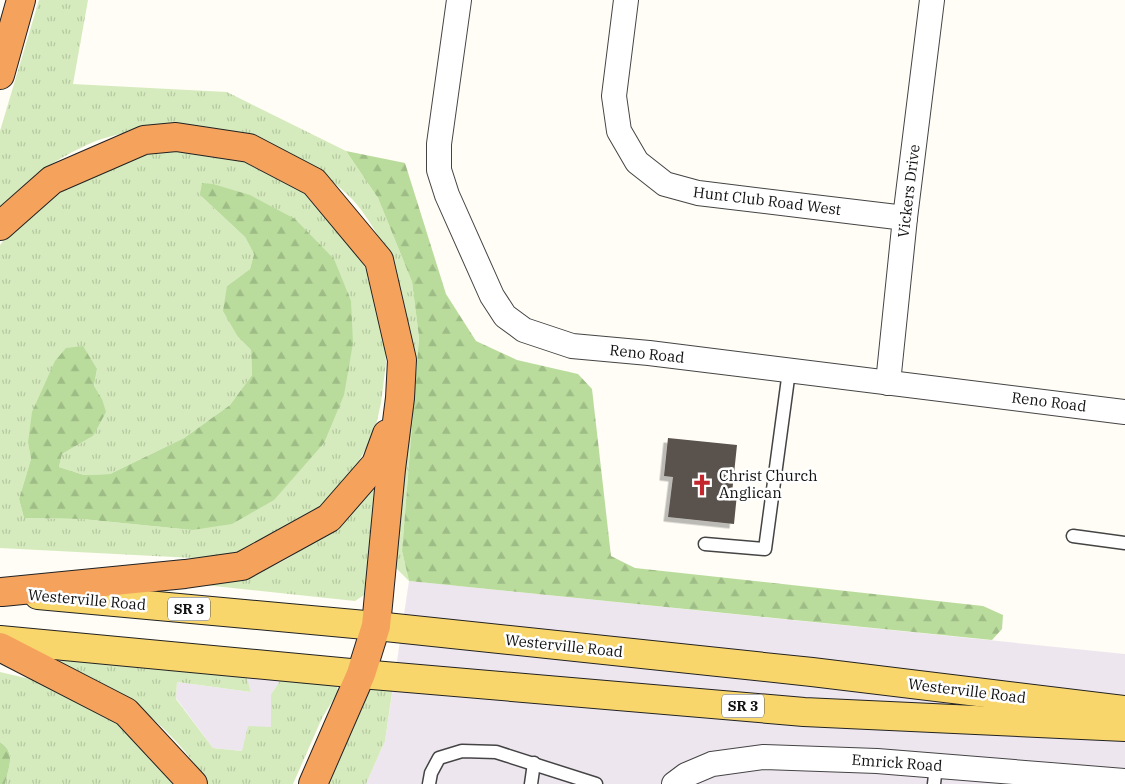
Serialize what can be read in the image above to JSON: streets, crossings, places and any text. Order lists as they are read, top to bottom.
{
  "streets": {
    "main road": ["Westerville Road", "SR 3"],
    "street": [
      "Vickers Drive",
      "Hunt Club Road West",
      "Reno Road",
      "Emrick Road"
    ]
  },
  "crossings": [
    ["Vickers Drive", "Hunt Club Road West"],
    ["Vickers Drive", "Reno Road"]
  ],
  "places": {
    "church": ["Christ Church Anglican"]
  }
}
